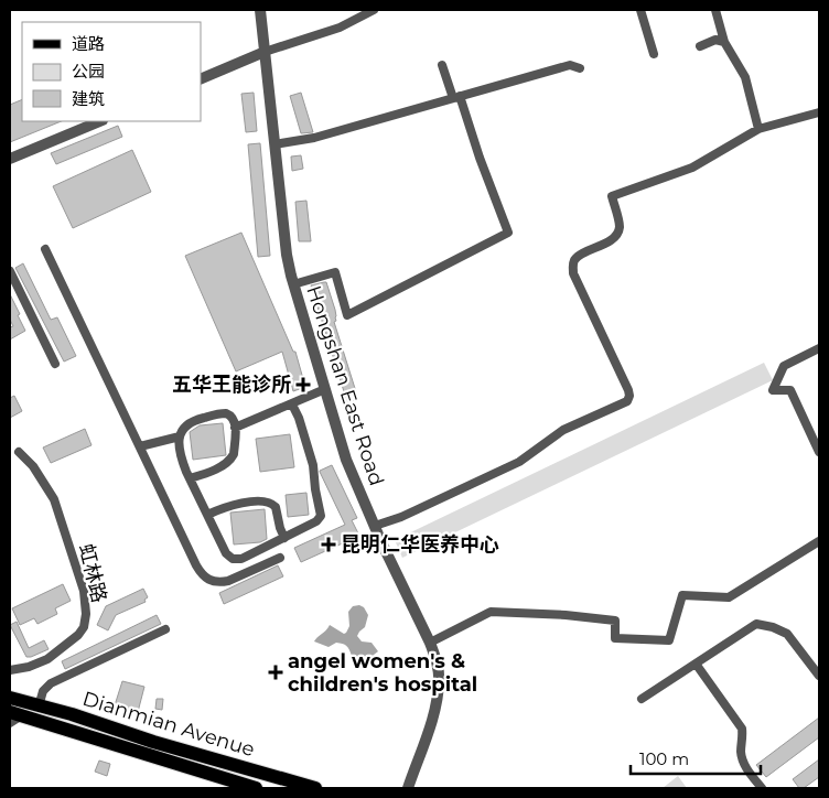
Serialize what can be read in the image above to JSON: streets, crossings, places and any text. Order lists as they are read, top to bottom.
{
  "streets": {
    "main road": ["Dianmian Avenue"],
    "street": ["Hongshan East Road", "虹林路"]
  },
  "places": {
    "health": ["五华王能诊所", "昆明仁华医养中心", "angel women's & children's hospital"]
  },
  "legend": ["道路", "公园", "建筑"],
  "scale_bar": "100 m"
}
